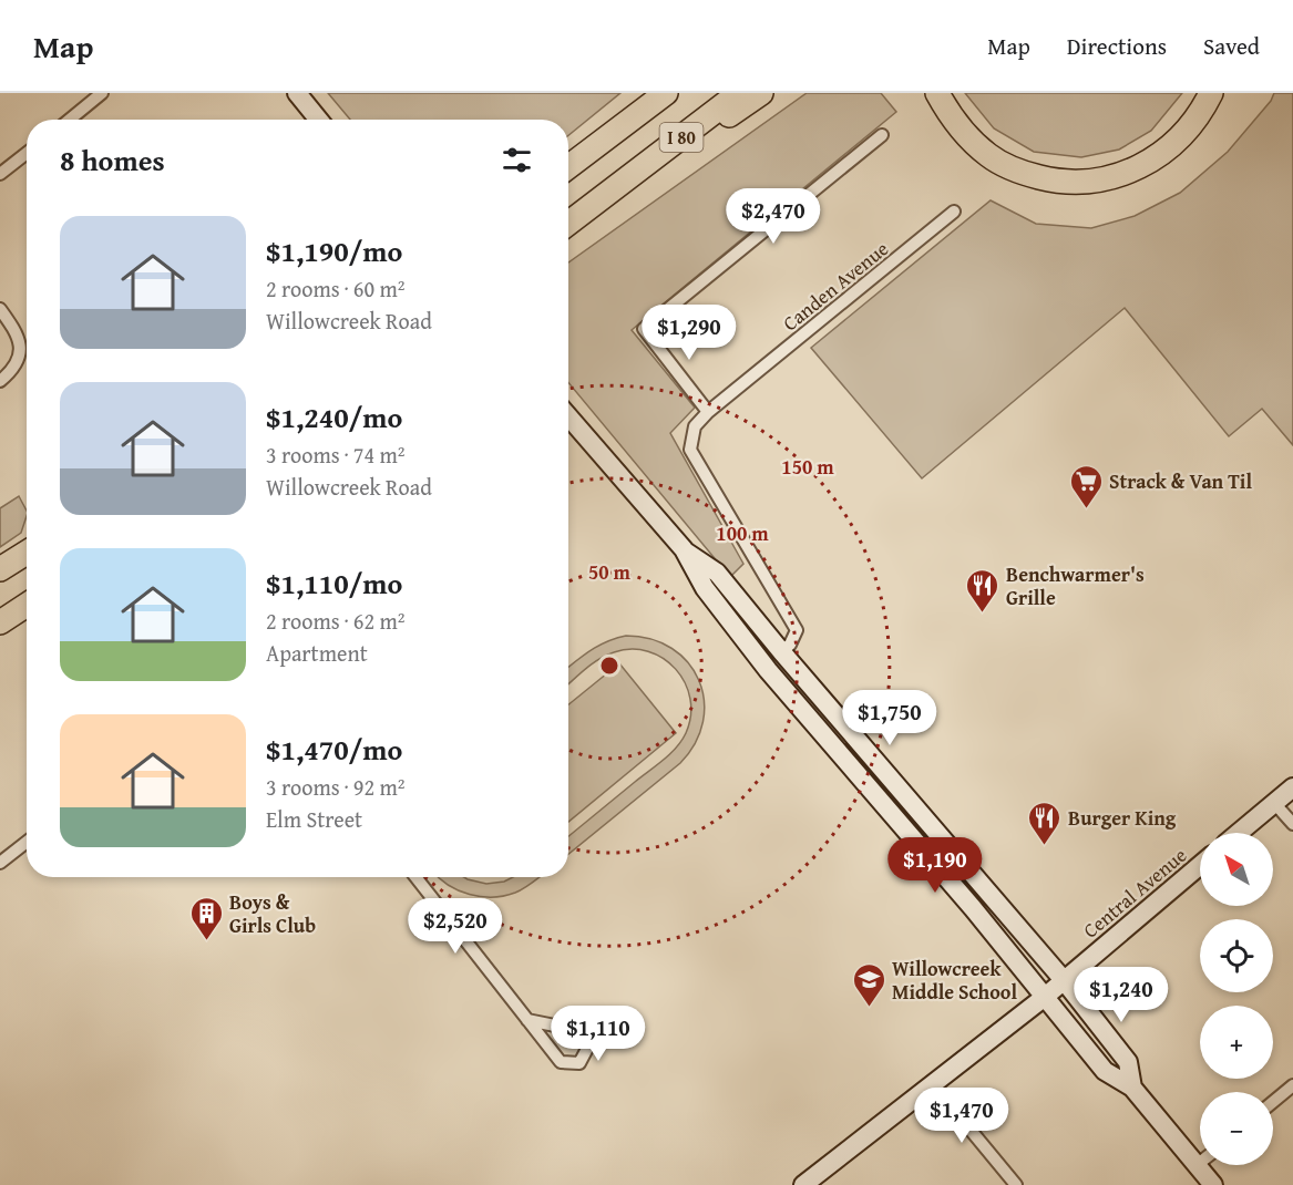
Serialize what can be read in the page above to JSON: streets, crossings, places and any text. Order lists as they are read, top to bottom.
{
  "streets": {
    "highway": ["I 80"],
    "main road": ["Central Avenue"],
    "street": ["Canden Avenue"]
  },
  "places": {
    "supermarket": ["Strack & Van Til"],
    "restaurant": ["Benchwarmer's Grille", "Burger King"],
    "building": ["Boys & Girls Club"],
    "school or university": ["Willowcreek Middle School"]
  },
  "north": "top left",
  "page": {
    "header": "Map",
    "nav": ["Map", "Directions", "Saved"],
    "heading": "8 homes",
    "price": [
      "$2,470",
      "$1,290",
      "$1,750",
      "$1,190",
      "$2,520",
      "$1,240",
      "$1,110",
      "$1,470"
    ],
    "list": [
      {
        "name": "$1,190/mo",
        "note": "2 rooms · 60 m² · Willowcreek Road"
      },
      {
        "name": "$1,240/mo",
        "note": "3 rooms · 74 m² · Willowcreek Road"
      },
      {
        "name": "$1,110/mo",
        "note": "2 rooms · 62 m² · Apartment"
      },
      {
        "name": "$1,470/mo",
        "note": "3 rooms · 92 m² · Elm Street"
      }
    ],
    "map_buttons": ["+", "−"]
  },
  "rings": ["150 m", "100 m", "50 m"]
}
